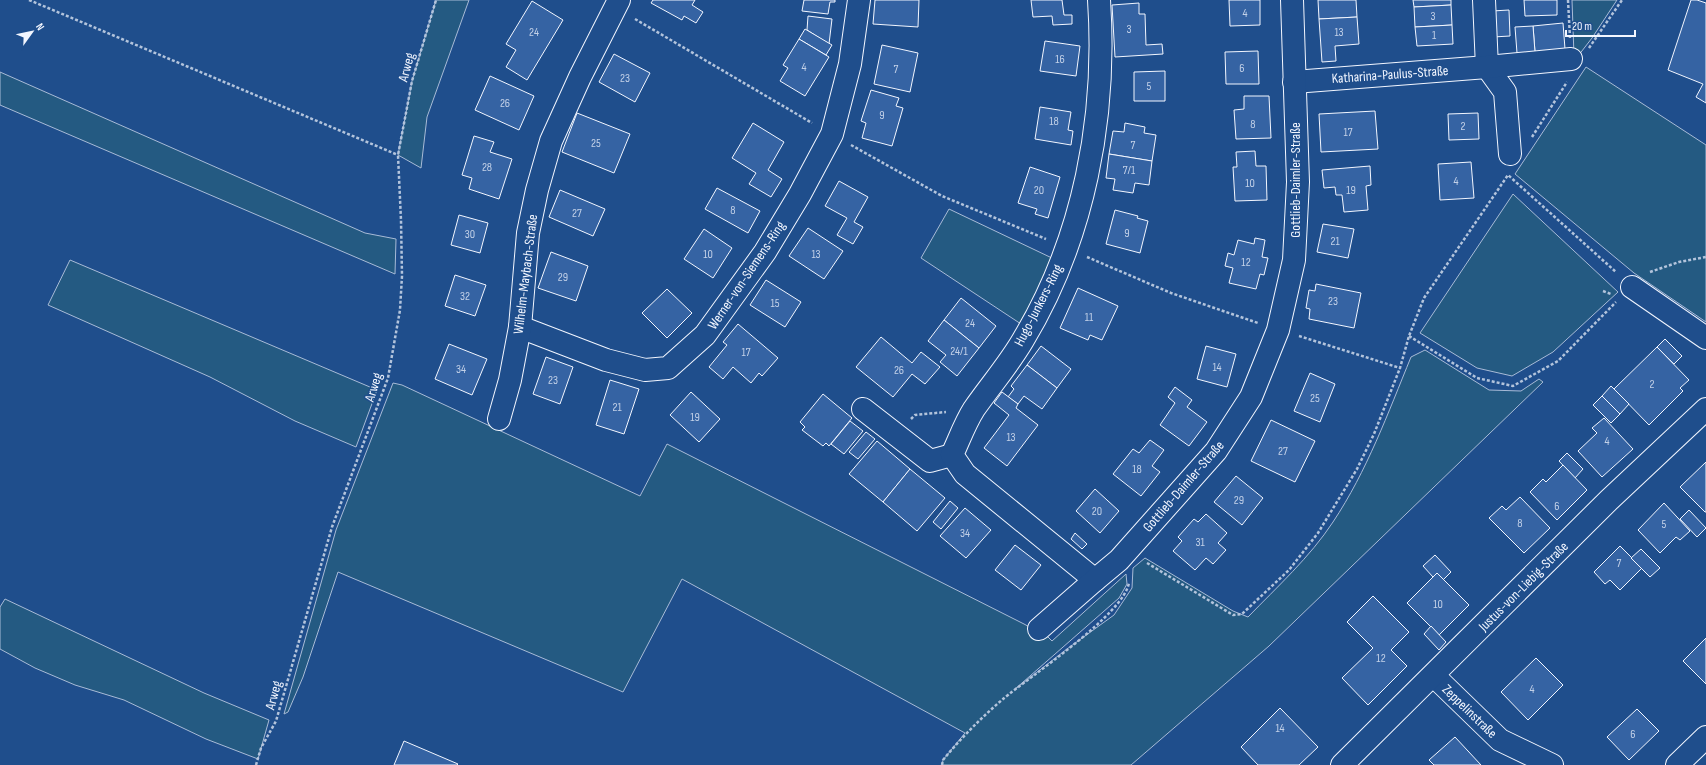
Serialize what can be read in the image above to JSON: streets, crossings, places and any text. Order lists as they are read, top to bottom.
{
  "streets": {
    "street": [
      "Katharina-Paulus-Straße",
      "Gottlieb-Daimler-Straße",
      "Wilhelm-Maybach-Straße",
      "Werner-von-Siemens-Ring",
      "Hugo-Junkers-Ring",
      "Justus-von-Liebig-Straße",
      "Zeppelinstraße"
    ],
    "path": ["Arweg"]
  },
  "crossings": [
    ["Katharina-Paulus-Straße", "Gottlieb-Daimler-Straße"],
    ["Wilhelm-Maybach-Straße", "Werner-von-Siemens-Ring"],
    ["Justus-von-Liebig-Straße", "Zeppelinstraße"]
  ],
  "house_numbers": [
    "4",
    "3",
    "3",
    "24",
    "13",
    "1",
    "16",
    "4",
    "6",
    "7",
    "23",
    "5",
    "26",
    "9",
    "18",
    "8",
    "2",
    "17",
    "25",
    "7",
    "28",
    "7/1",
    "4",
    "10",
    "20",
    "19",
    "8",
    "27",
    "9",
    "30",
    "21",
    "10",
    "13",
    "12",
    "29",
    "32",
    "23",
    "15",
    "11",
    "24",
    "24/1",
    "17",
    "14",
    "34",
    "26",
    "23",
    "2",
    "25",
    "21",
    "19",
    "13",
    "4",
    "27",
    "18",
    "29",
    "6",
    "20",
    "8",
    "5",
    "34",
    "31",
    "7",
    "10",
    "12",
    "4",
    "14",
    "6"
  ],
  "scale_bar": "20 m",
  "north": "top right"
}
